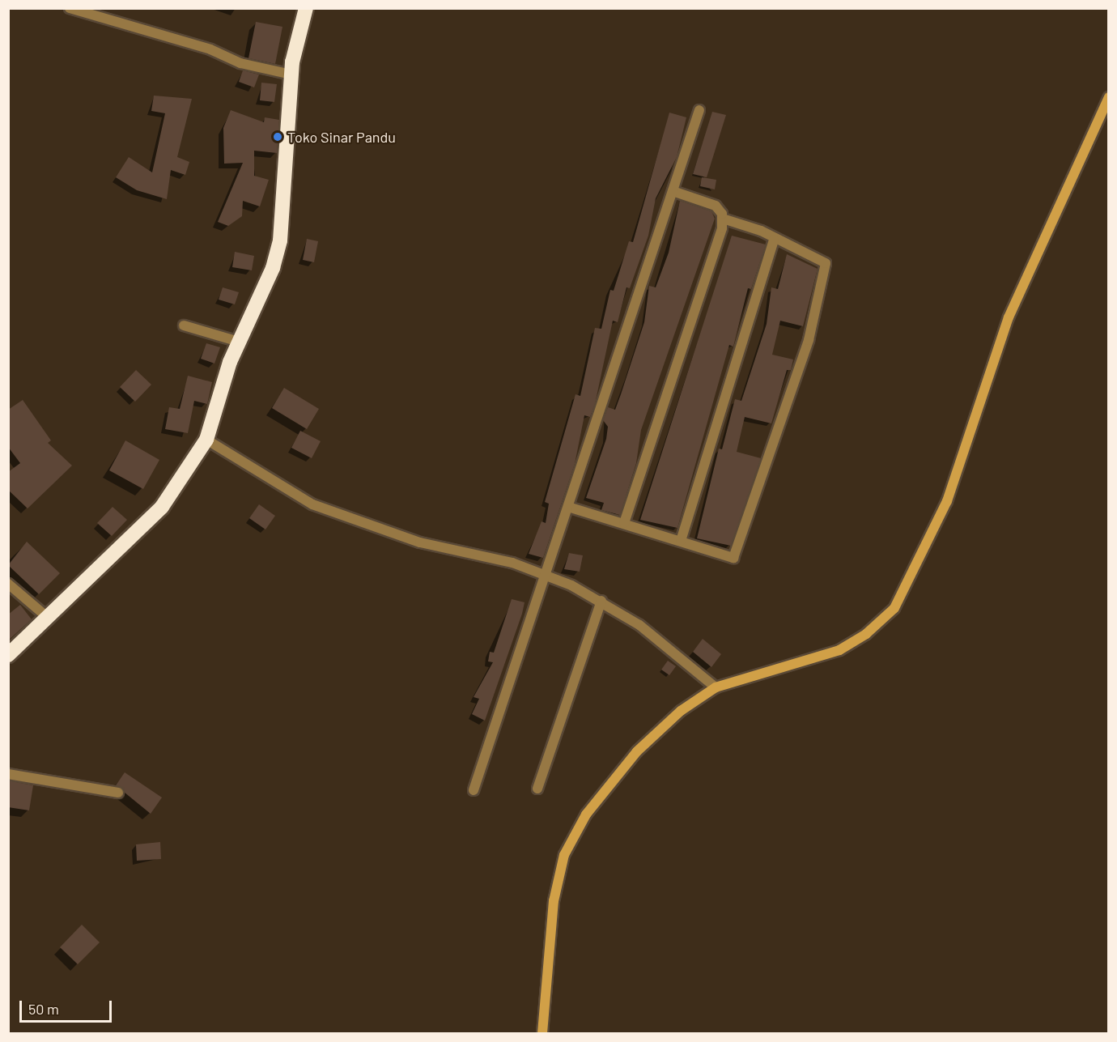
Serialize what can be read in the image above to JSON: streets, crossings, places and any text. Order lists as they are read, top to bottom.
{
  "places": ["Toko Sinar Pandu"],
  "scale_bar": "50 m"
}
